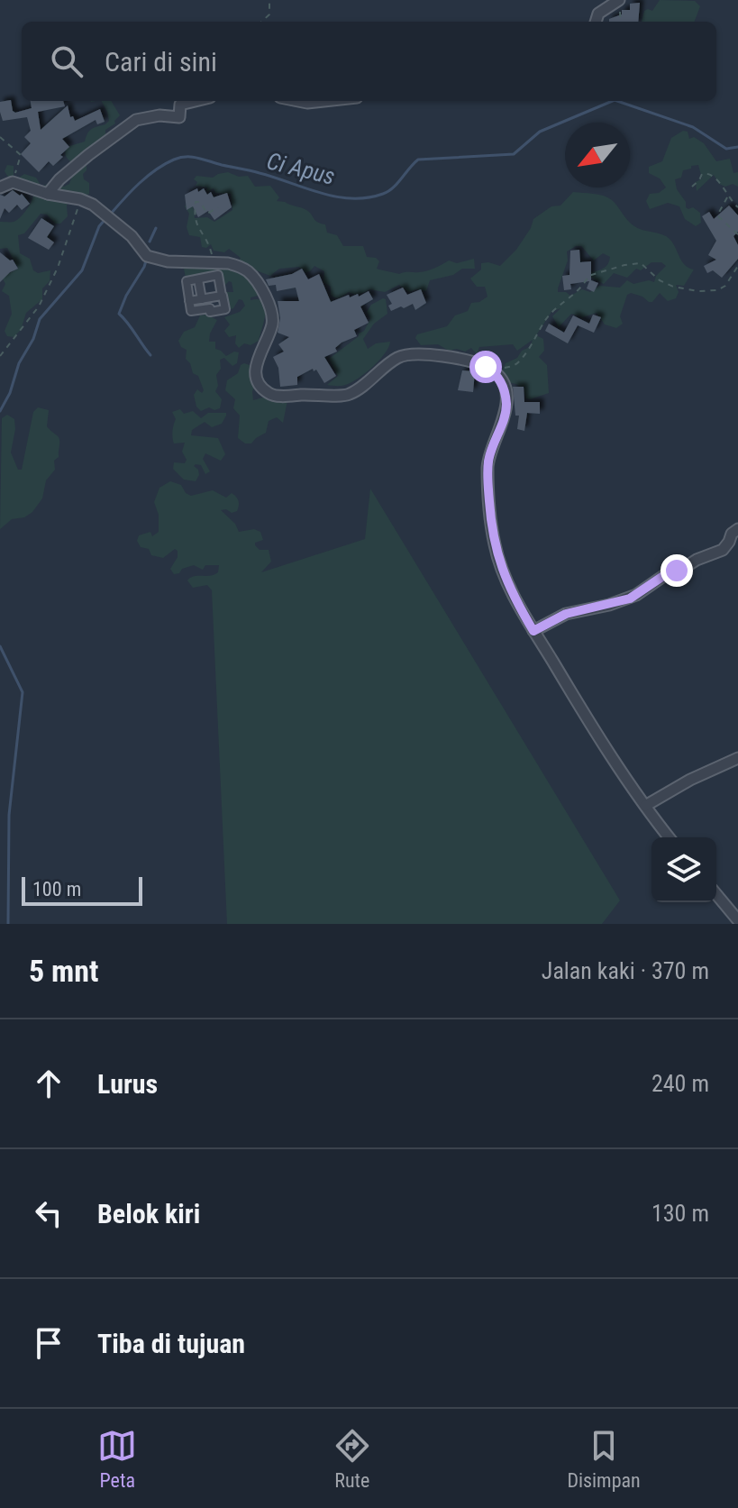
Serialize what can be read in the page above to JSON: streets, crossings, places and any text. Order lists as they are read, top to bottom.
{
  "water": ["Ci Apus"],
  "scale_bar": "100 m",
  "north": "bottom left",
  "page": {
    "search": "Cari di sini",
    "scale": "100 m",
    "heading": ["5 mnt", "Jalan kaki · 370 m"],
    "list": [
      ["Lurus", "240 m"],
      ["Belok kiri", "130 m"],
      "Tiba di tujuan"
    ],
    "nav": ["Peta", "Rute", "Disimpan"]
  }
}
